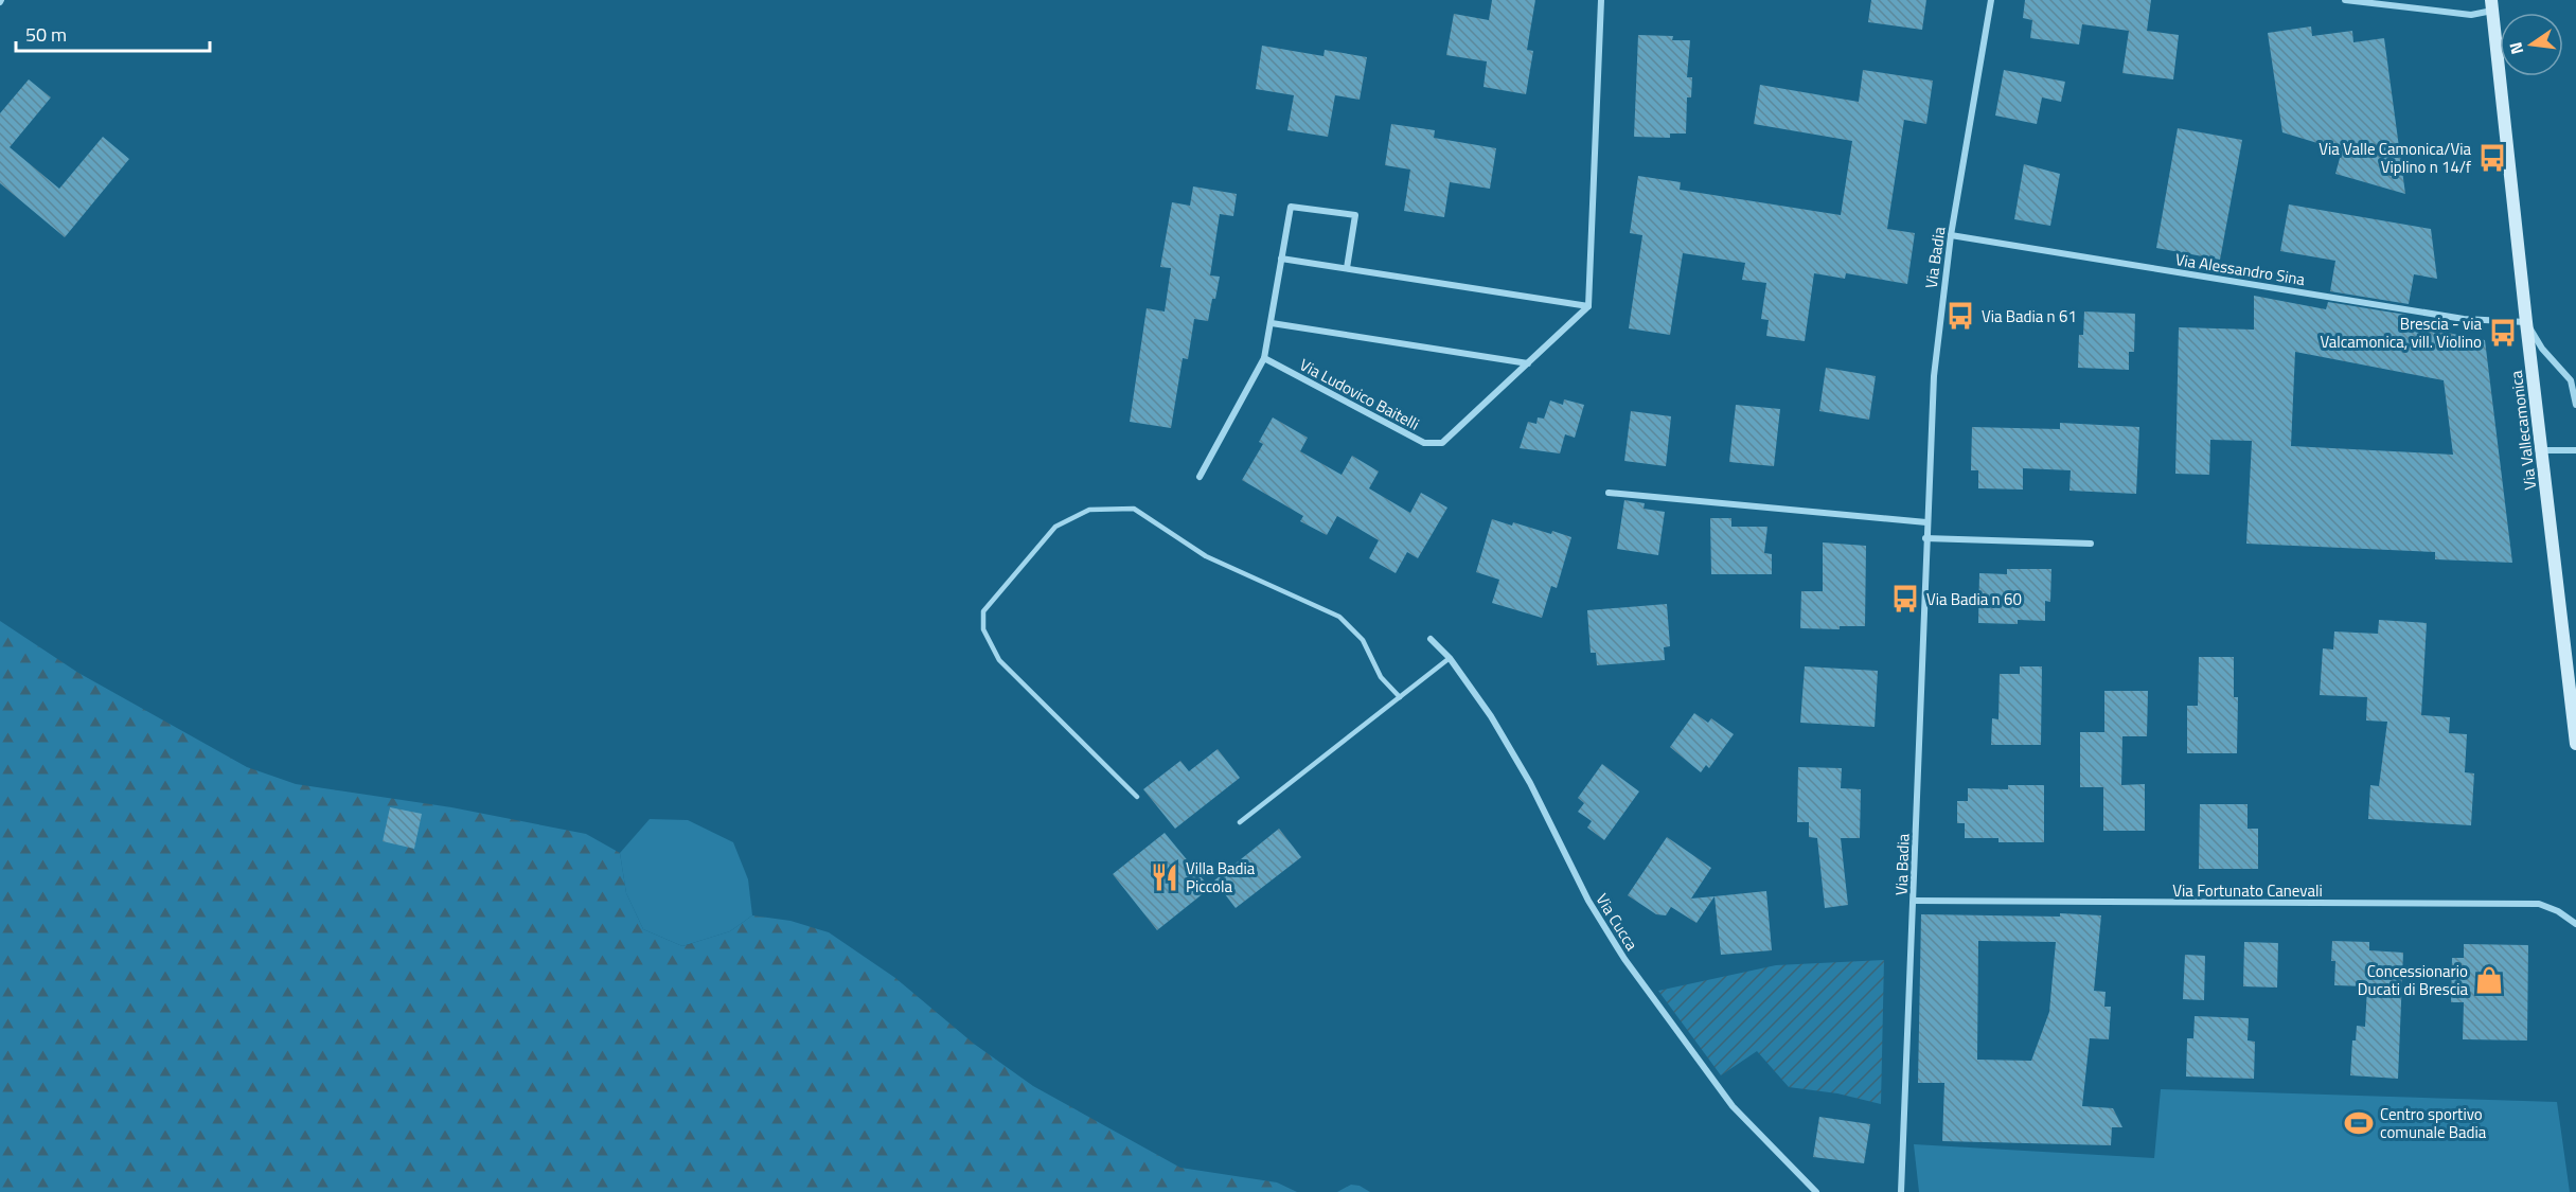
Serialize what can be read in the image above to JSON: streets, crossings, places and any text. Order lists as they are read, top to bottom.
{
  "streets": {
    "main road": ["Via Vallecamonica"],
    "street": [
      "Via Badia",
      "Via Alessandro Sina",
      "Via Ludovico Baitelli",
      "Via Fortunato Canevali",
      "Via Cucca"
    ]
  },
  "crossings": [
    ["Via Badia", "Via Alessandro Sina"],
    ["Via Badia", "Via Fortunato Canevali"],
    ["Via Alessandro Sina", "Via Vallecamonica"]
  ],
  "places": {
    "bus stop": [
      "Via Valle Camonica/Via Viplino n 14/f",
      "Via Badia n 61",
      "Brescia - via Valcamonica, vill. Violino",
      "Via Badia n 60"
    ],
    "restaurant": ["Villa Badia Piccola"],
    "shop": ["Concessionario Ducati di Brescia"],
    "sports": ["Centro sportivo comunale Badia"]
  },
  "scale_bar": "50 m",
  "north": "left"
}
